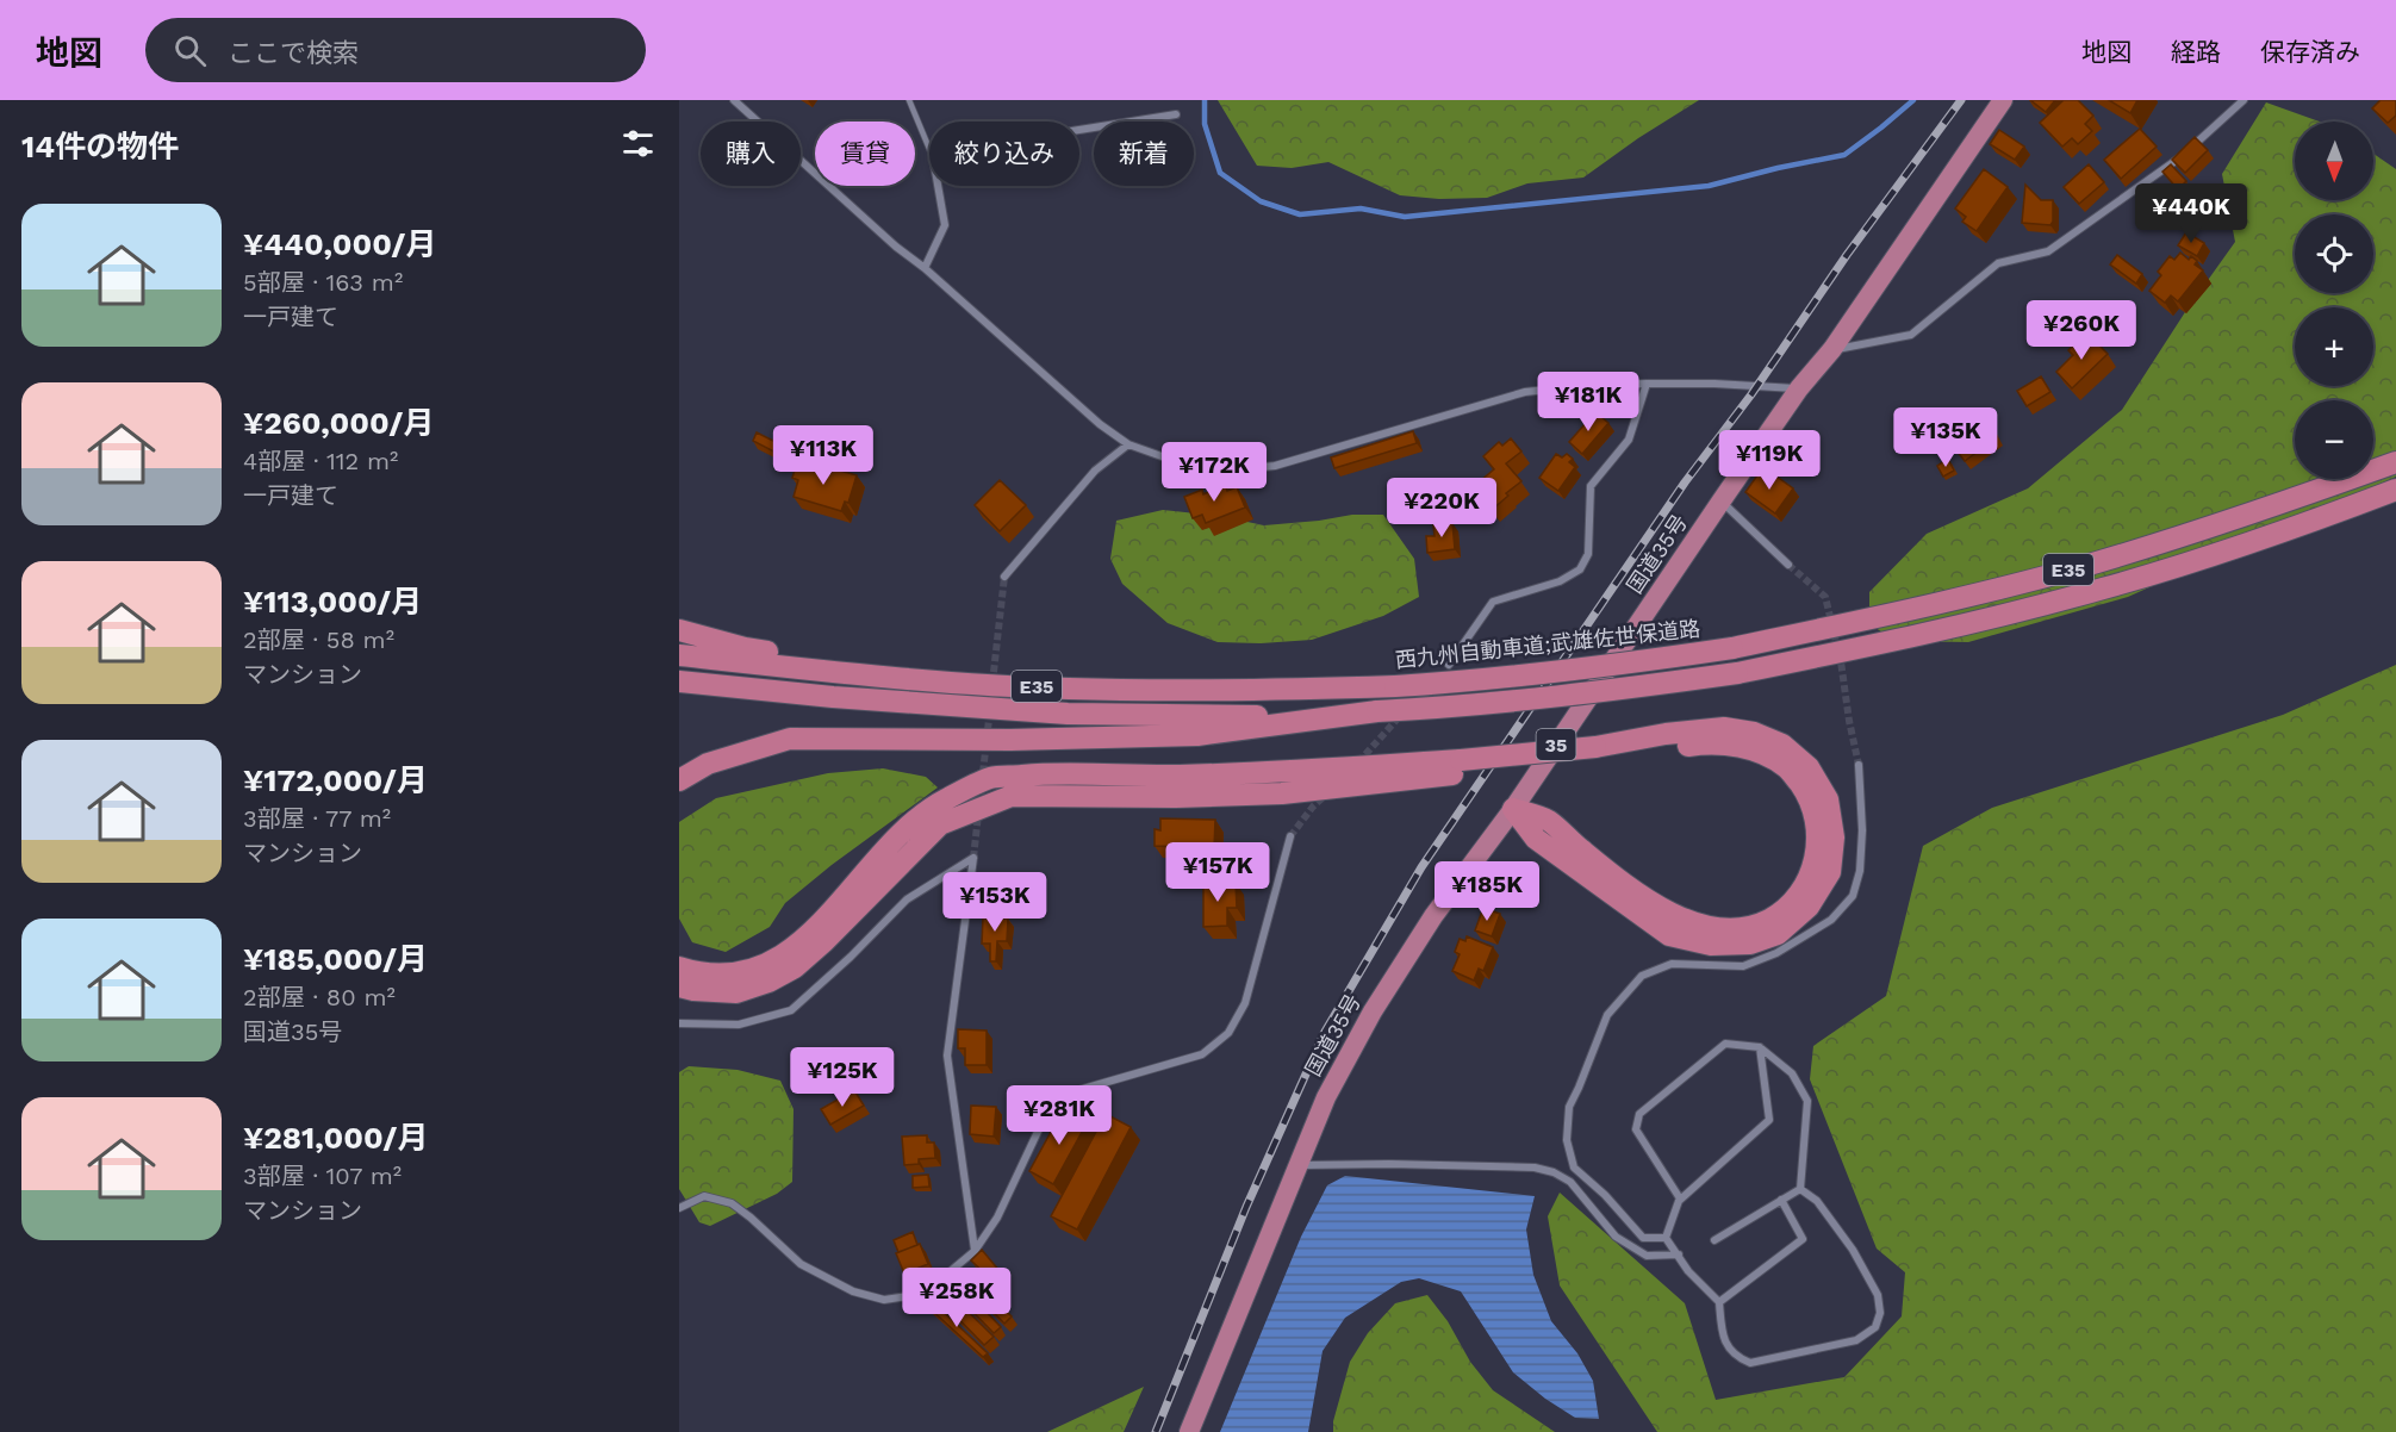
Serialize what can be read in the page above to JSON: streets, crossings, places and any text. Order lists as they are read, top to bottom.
{
  "streets": {
    "highway": [
      "国道35号",
      "E35",
      "西九州自動車道;武雄佐世保道路",
      "35"
    ]
  },
  "north": "bottom",
  "page": {
    "header": "地図",
    "search": "ここで検索",
    "nav": ["地図", "経路", "保存済み"],
    "heading": "14件の物件",
    "map_buttons": ["+", "−"],
    "chip": [
      "購入",
      "賃貸",
      "絞り込み",
      "新着"
    ],
    "price": [
      "¥440K",
      "¥260K",
      "¥181K",
      "¥135K",
      "¥113K",
      "¥119K",
      "¥172K",
      "¥220K",
      "¥157K",
      "¥185K",
      "¥153K",
      "¥125K",
      "¥281K",
      "¥258K"
    ],
    "list": [
      {
        "name": "¥440,000/月",
        "note": "5部屋 · 163 m² · 一戸建て"
      },
      {
        "name": "¥260,000/月",
        "note": "4部屋 · 112 m² · 一戸建て"
      },
      {
        "name": "¥113,000/月",
        "note": "2部屋 · 58 m² · マンション"
      },
      {
        "name": "¥172,000/月",
        "note": "3部屋 · 77 m² · マンション"
      },
      {
        "name": "¥185,000/月",
        "note": "2部屋 · 80 m² · 国道35号"
      },
      {
        "name": "¥281,000/月",
        "note": "3部屋 · 107 m² · マンション"
      }
    ]
  }
}
